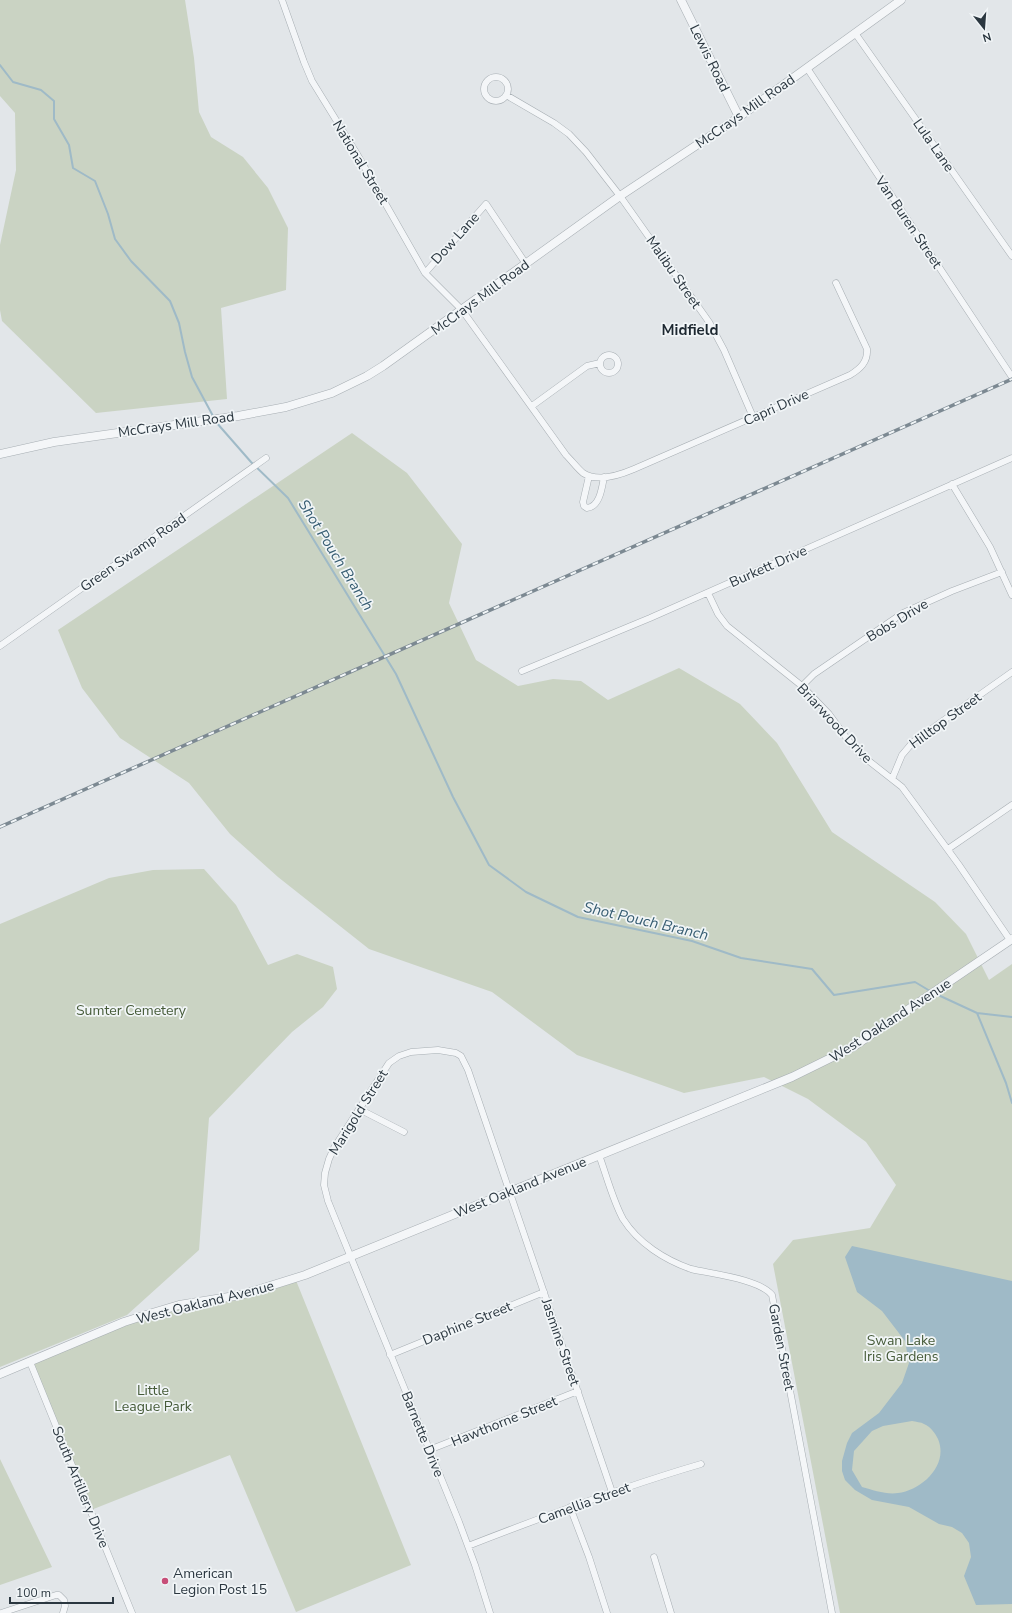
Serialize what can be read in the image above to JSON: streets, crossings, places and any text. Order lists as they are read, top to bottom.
{
  "streets": {
    "street": [
      "Lewis Road",
      "McCrays Mill Road",
      "Lula Lane",
      "National Street",
      "Van Buren Street",
      "Dow Lane",
      "Malibu Street",
      "Capri Drive",
      "Green Swamp Road",
      "Burkett Drive",
      "Bobs Drive",
      "Hilltop Street",
      "Briarwood Drive",
      "West Oakland Avenue",
      "Marigold Street",
      "Daphine Street",
      "Jasmine Street",
      "Garden Street",
      "Hawthorne Street",
      "Barnette Drive",
      "South Artillery Drive",
      "Camellia Street"
    ]
  },
  "crossings": [
    ["Lewis Road", "McCrays Mill Road"],
    ["McCrays Mill Road", "Lula Lane"],
    ["McCrays Mill Road", "National Street"],
    ["McCrays Mill Road", "Van Buren Street"],
    ["McCrays Mill Road", "Dow Lane"],
    ["McCrays Mill Road", "Malibu Street"],
    ["McCrays Mill Road", "Capri Drive"],
    ["National Street", "Dow Lane"],
    ["National Street", "Capri Drive"],
    ["Malibu Street", "Capri Drive"],
    ["Burkett Drive", "Briarwood Drive"],
    ["Bobs Drive", "Briarwood Drive"],
    ["Hilltop Street", "Briarwood Drive"],
    ["Briarwood Drive", "West Oakland Avenue"],
    ["West Oakland Avenue", "Marigold Street"],
    ["West Oakland Avenue", "Jasmine Street"],
    ["West Oakland Avenue", "Garden Street"],
    ["West Oakland Avenue", "Barnette Drive"],
    ["West Oakland Avenue", "South Artillery Drive"],
    ["Marigold Street", "Jasmine Street"],
    ["Marigold Street", "Barnette Drive"],
    ["Daphine Street", "Jasmine Street"],
    ["Daphine Street", "Barnette Drive"],
    ["Jasmine Street", "Hawthorne Street"],
    ["Jasmine Street", "Camellia Street"],
    ["Hawthorne Street", "Barnette Drive"],
    ["Barnette Drive", "Camellia Street"]
  ],
  "districts": ["Midfield"],
  "water": ["Shot Pouch Branch"],
  "parks": ["Sumter Cemetery", "Swan Lake Iris Gardens", "Little League Park"],
  "places": ["American Legion Post 15"],
  "scale_bar": "100 m",
  "north": "bottom"
}
